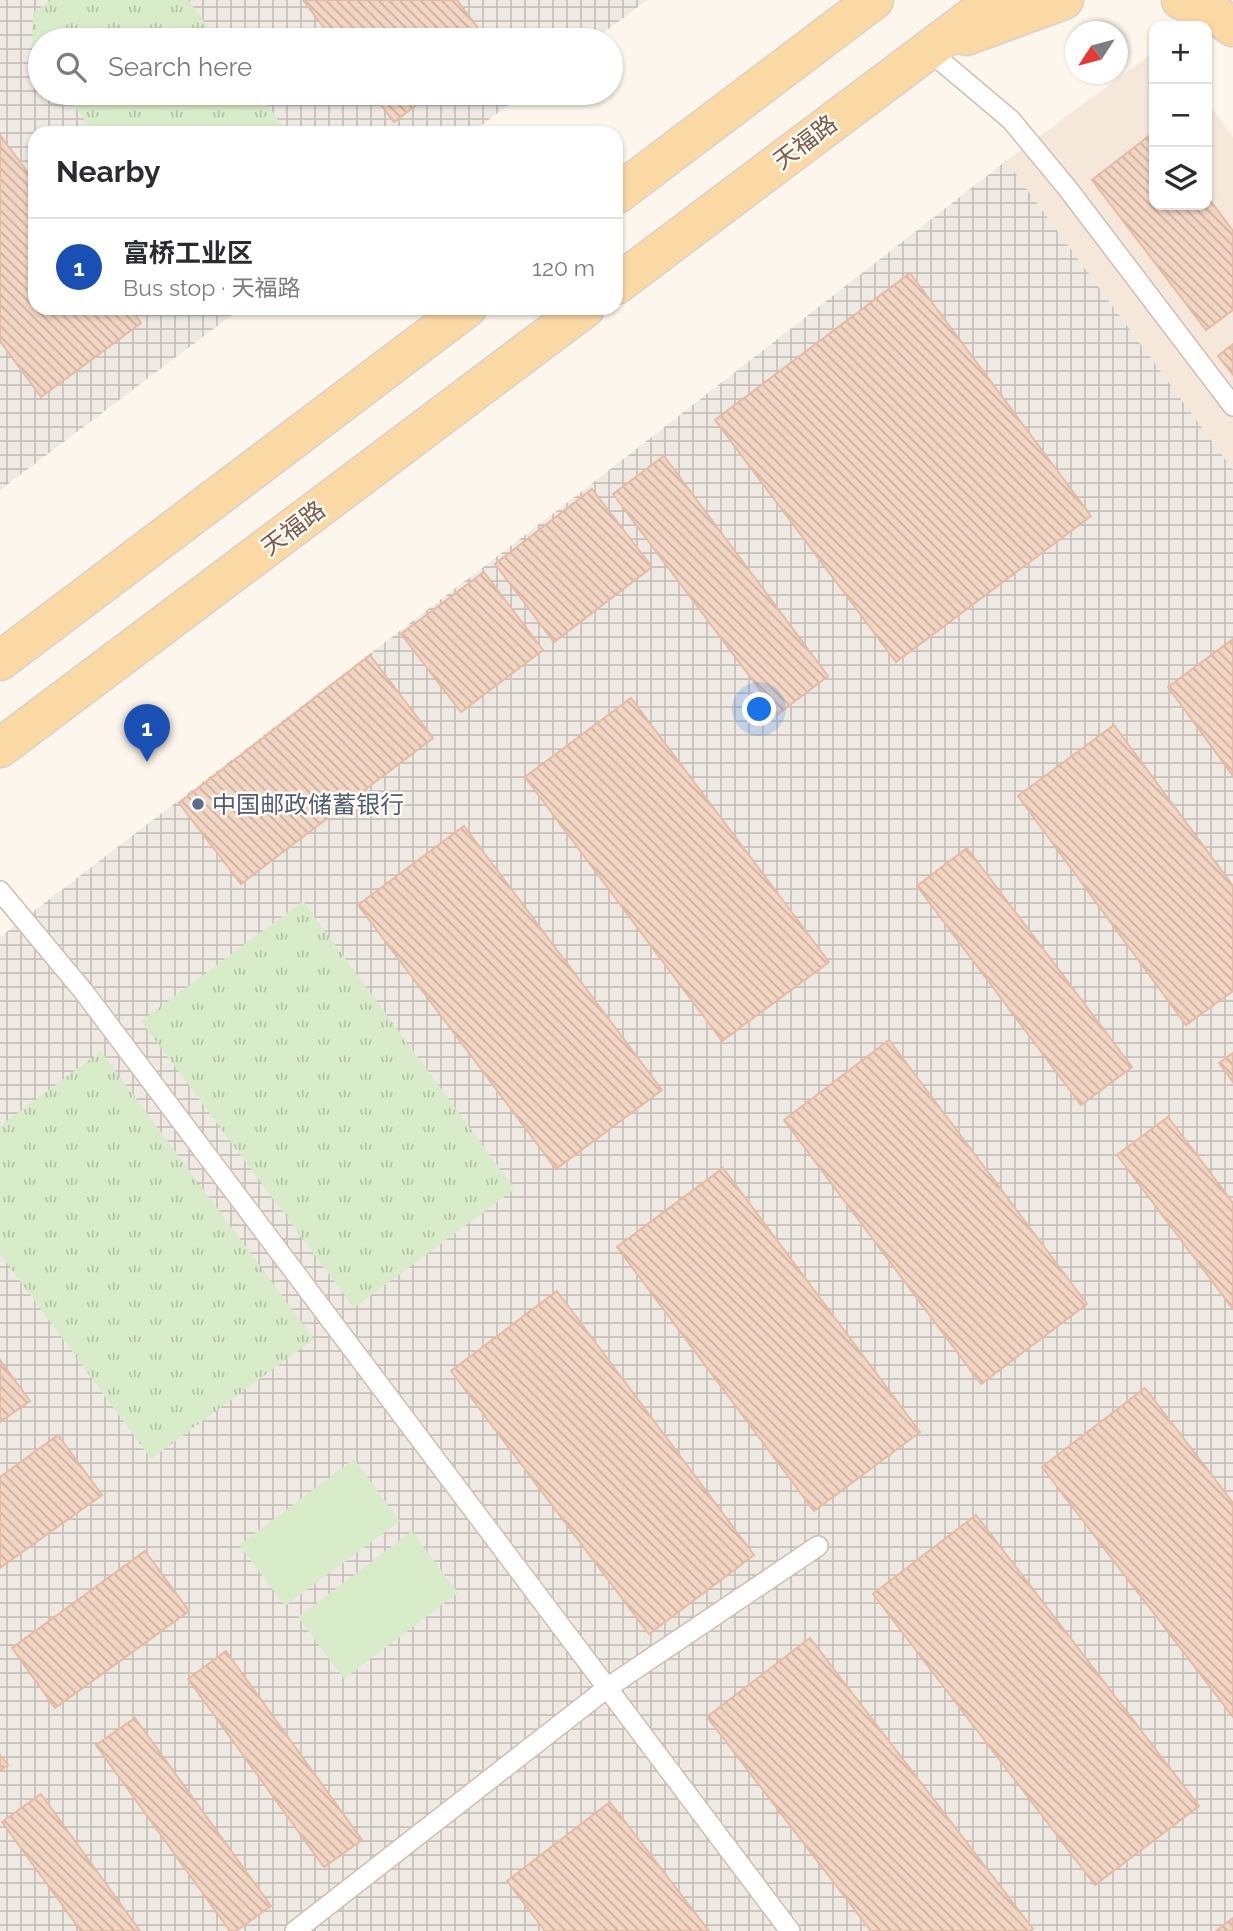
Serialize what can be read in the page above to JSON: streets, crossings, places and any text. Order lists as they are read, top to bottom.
{
  "streets": {
    "main road": ["天福路"]
  },
  "places": ["中国邮政储蓄银行"],
  "north": "bottom left",
  "page": {
    "map_buttons": ["+", "−"],
    "search": "Search here",
    "heading": "Nearby",
    "list": [
      {
        "mark": "1",
        "name": "富桥工业区",
        "note": "Bus stop · 天福路",
        "value": "120 m"
      }
    ],
    "pins": "1"
  }
}
